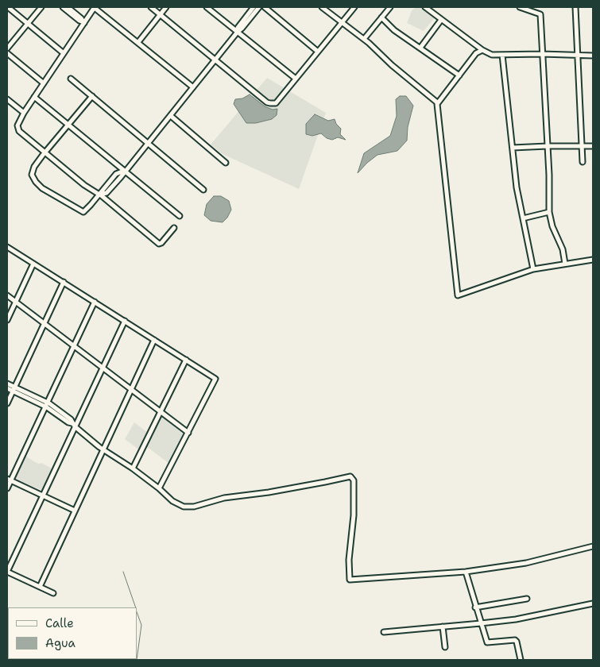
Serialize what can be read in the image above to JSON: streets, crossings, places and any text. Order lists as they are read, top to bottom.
{
  "legend": ["Calle", "Agua"]
}
